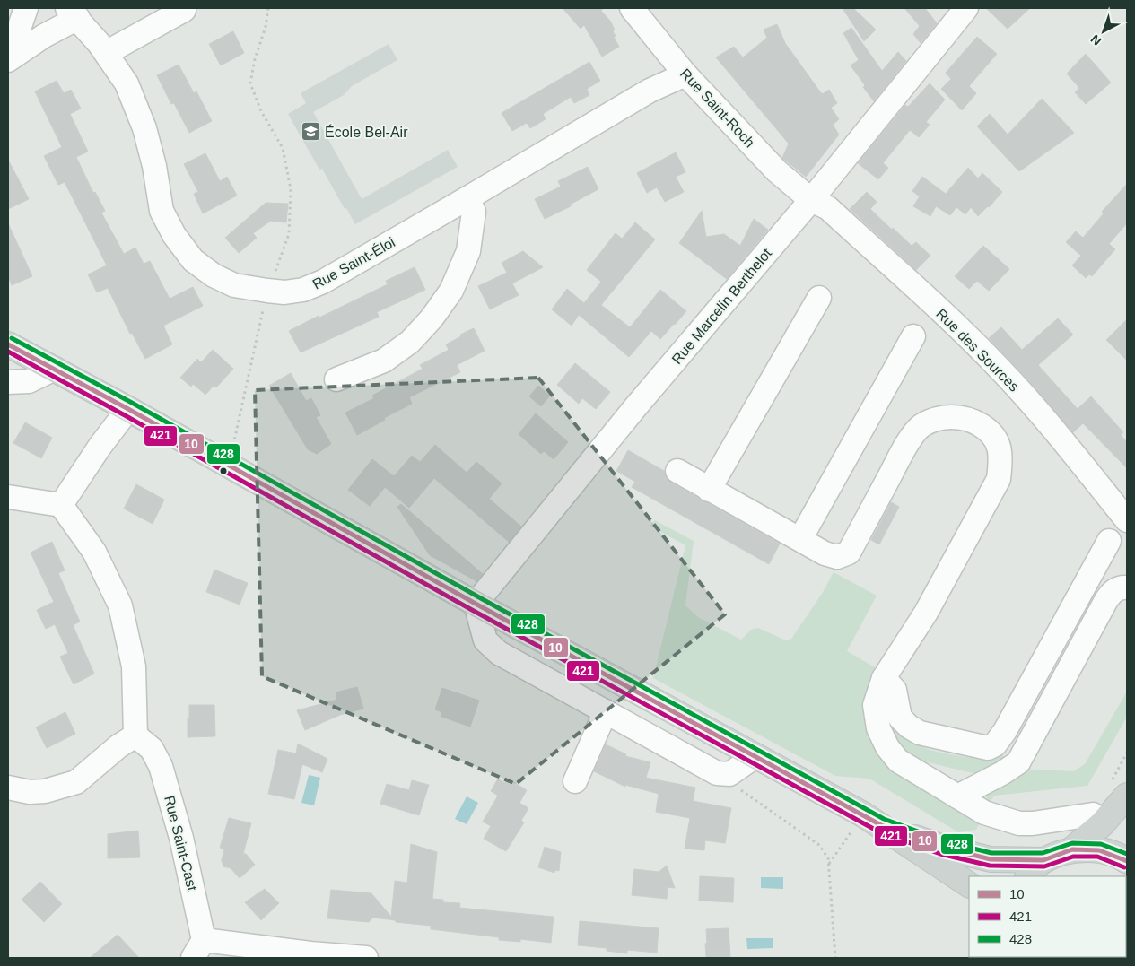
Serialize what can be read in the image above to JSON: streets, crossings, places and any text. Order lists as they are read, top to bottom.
{
  "streets": {
    "street": [
      "Rue Saint-Roch",
      "Rue Saint-Éloi",
      "Rue Marcelin Berthelot",
      "Rue des Sources",
      "Rue Saint-Cast"
    ]
  },
  "crossings": [
    ["Rue Saint-Roch", "Rue Saint-Éloi"],
    ["Rue Saint-Roch", "Rue Marcelin Berthelot"],
    ["Rue Saint-Roch", "Rue des Sources"],
    ["Rue Marcelin Berthelot", "Rue des Sources"]
  ],
  "places": {
    "school or university": ["École Bel-Air"]
  },
  "lines": ["transit line 428", "transit line 10", "transit line 421"],
  "legend": ["10", "421", "428"],
  "north": "bottom left"
}
